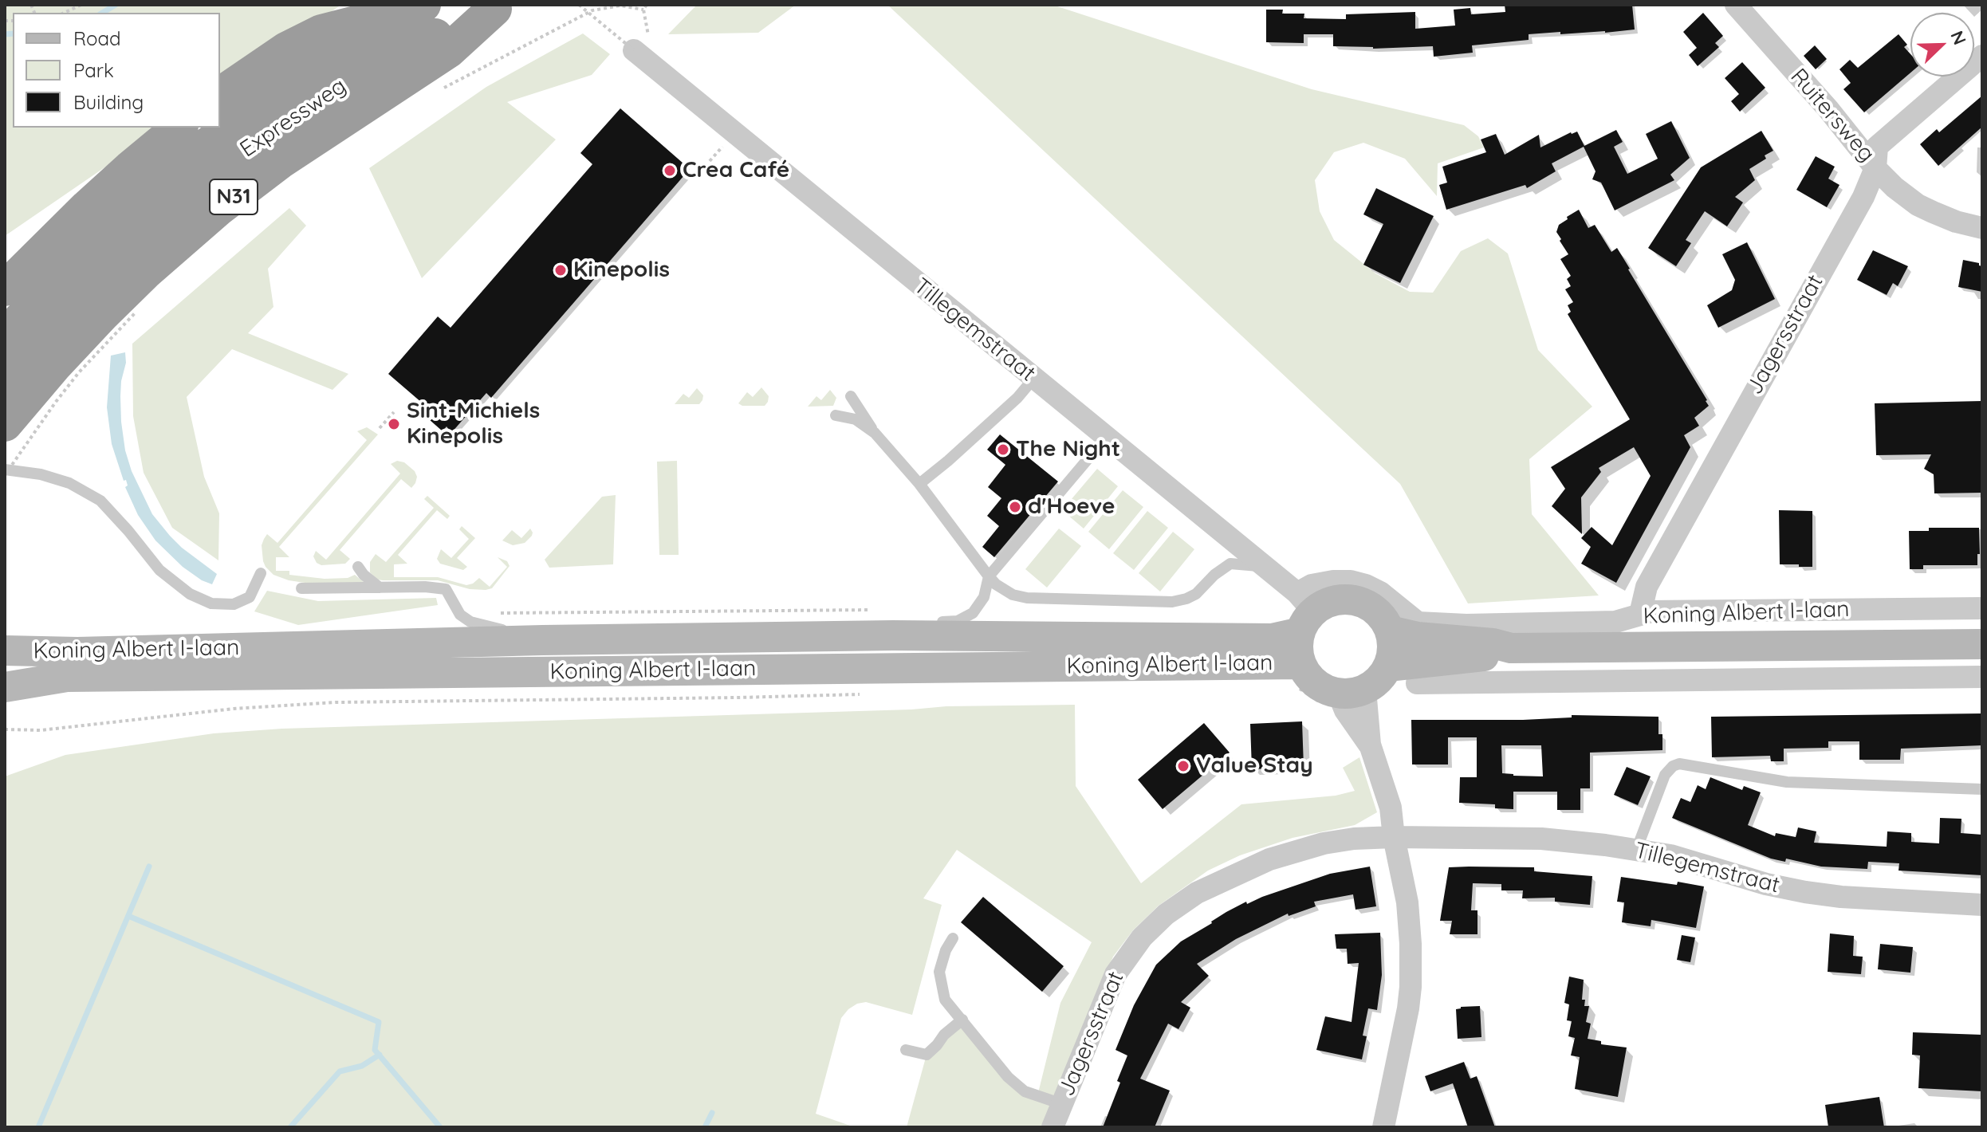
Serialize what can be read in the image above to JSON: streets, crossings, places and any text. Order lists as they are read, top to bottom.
{
  "streets": {
    "highway": ["Expressweg", "N31"],
    "main road": ["Koning Albert I-laan"],
    "street": ["Ruitersweg", "Tillegemstraat", "Jagersstraat"]
  },
  "crossings": [
    ["Ruitersweg", "Jagersstraat"],
    ["Expressweg", "N31"],
    ["Tillegemstraat", "Jagersstraat"],
    ["Tillegemstraat", "Koning Albert I-laan"],
    ["Jagersstraat", "Koning Albert I-laan"]
  ],
  "places": [
    "Crea Café",
    "Kinepolis",
    "Sint-Michiels Kinepolis",
    "The Night",
    "d'Hoeve",
    "Value Stay"
  ],
  "legend": ["Road", "Park", "Building"],
  "north": "top right"
}
